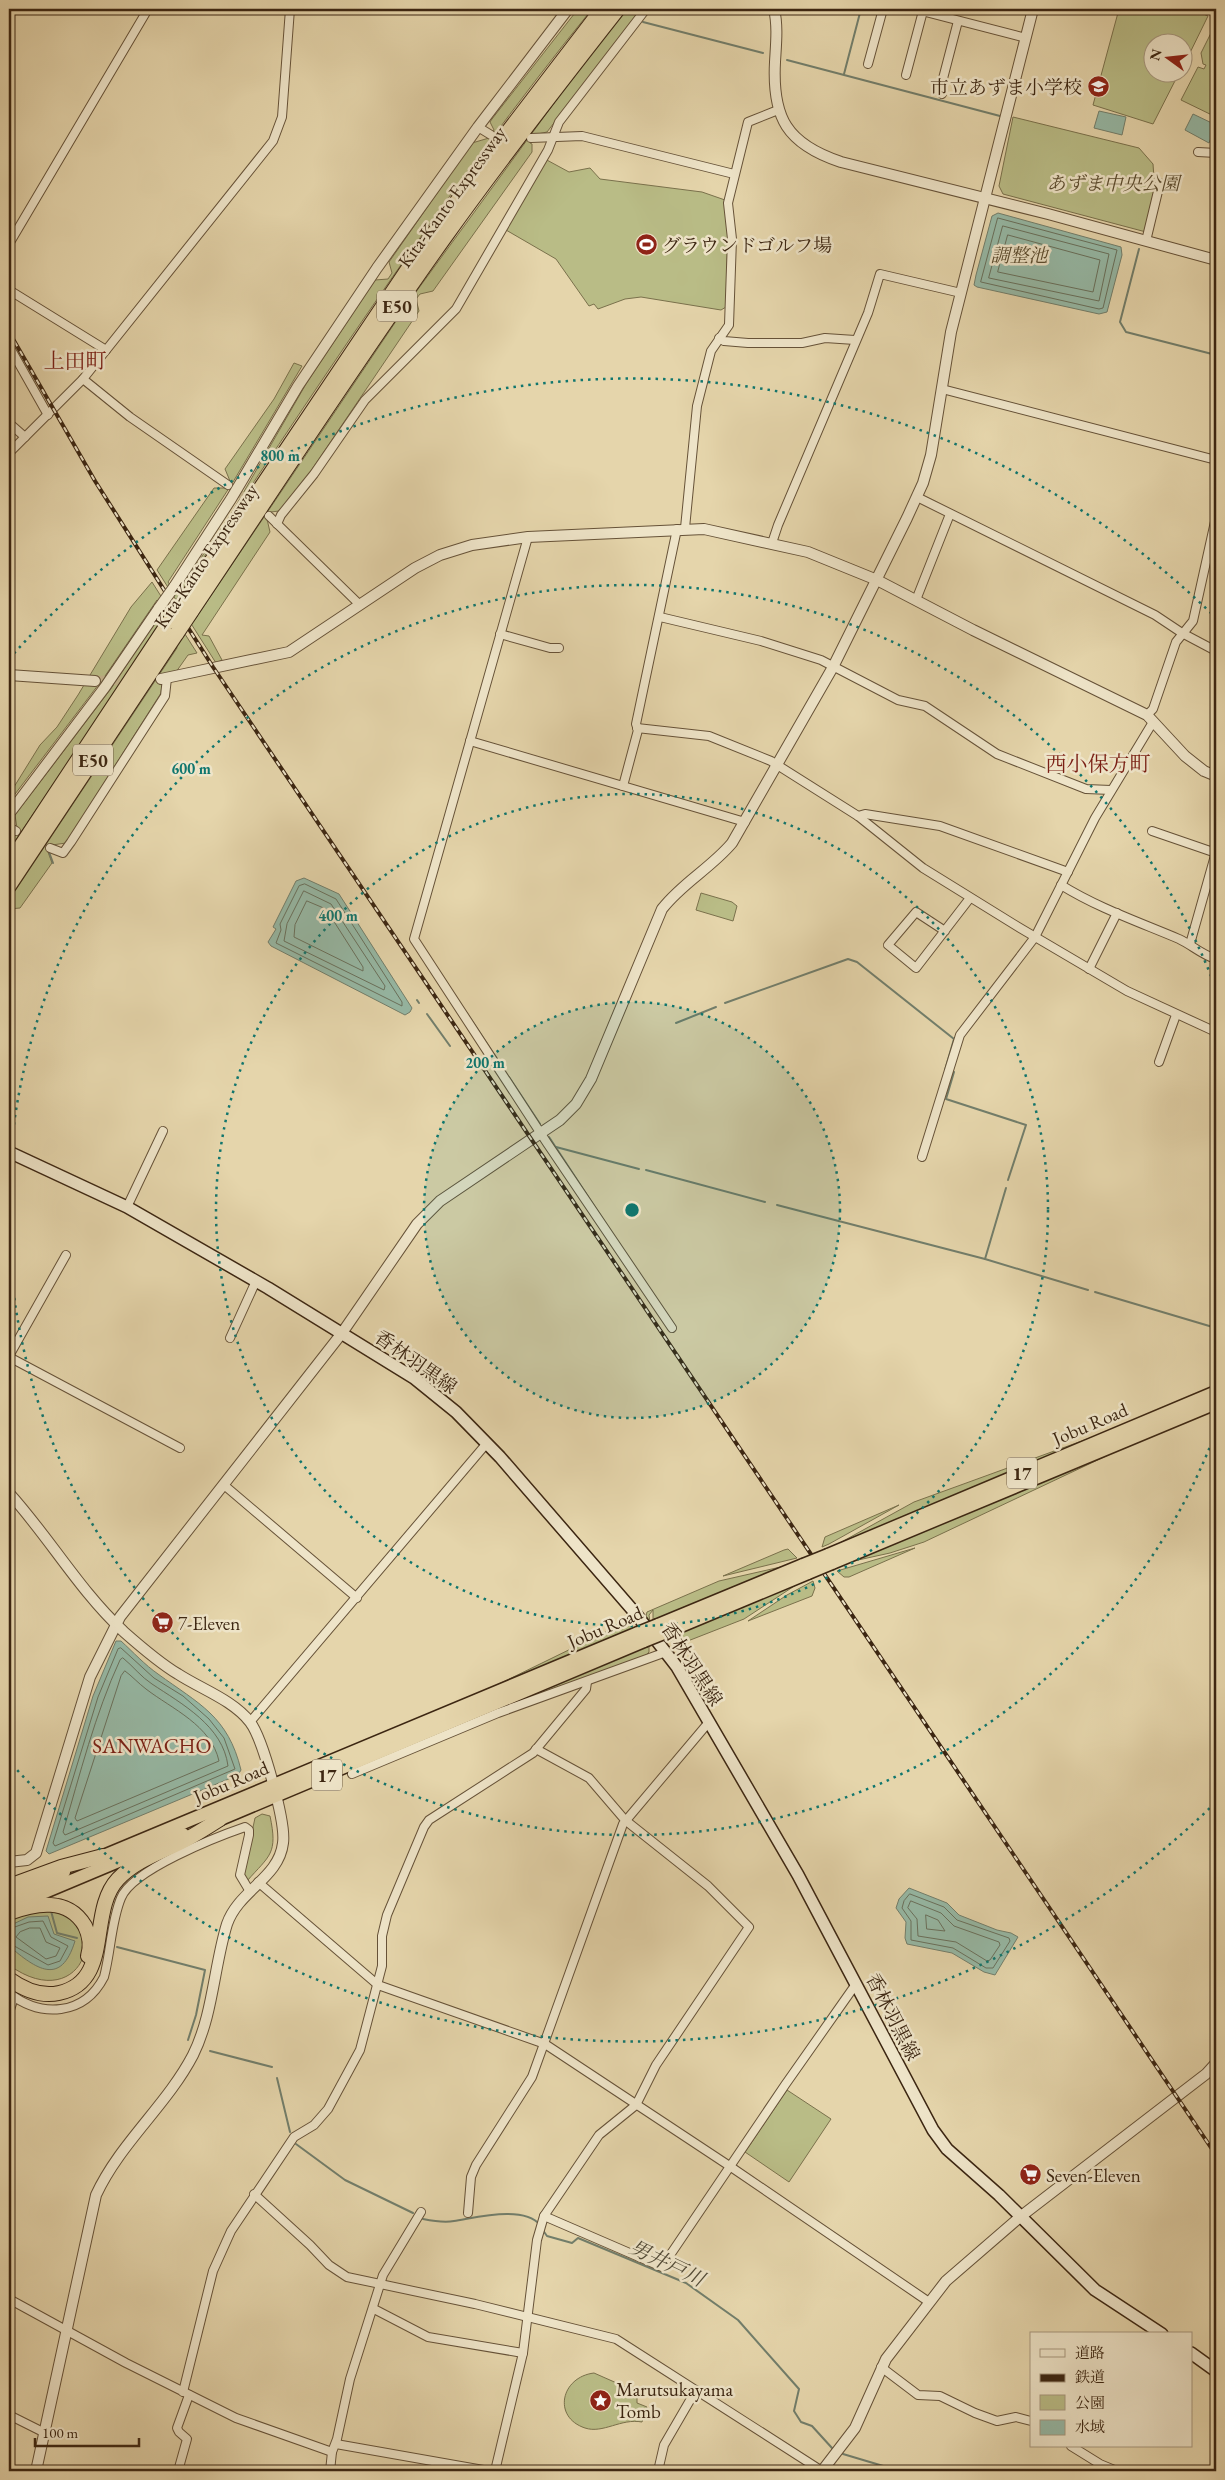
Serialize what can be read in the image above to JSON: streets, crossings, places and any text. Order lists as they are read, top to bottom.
{
  "streets": {
    "highway": [
      "Kita-Kanto Expressway",
      "E50",
      "Jobu Road",
      "17"
    ],
    "main road": ["香林羽黒線"]
  },
  "districts": ["上田町", "西小保方町", "SANWACHO"],
  "water": ["男井戸川"],
  "parks": ["あずま中央公園", "調整池"],
  "places": {
    "school or university": ["市立あずま小学校"],
    "sports": ["グラウンドゴルフ場"],
    "supermarket": ["7-Eleven", "Seven-Eleven"],
    "place": ["Marutsukayama Tomb"]
  },
  "legend": [
    "道路",
    "鉄道",
    "公園",
    "水域"
  ],
  "scale_bar": "100 m",
  "north": "left",
  "rings": [
    "800 m",
    "600 m",
    "400 m",
    "200 m"
  ]
}
